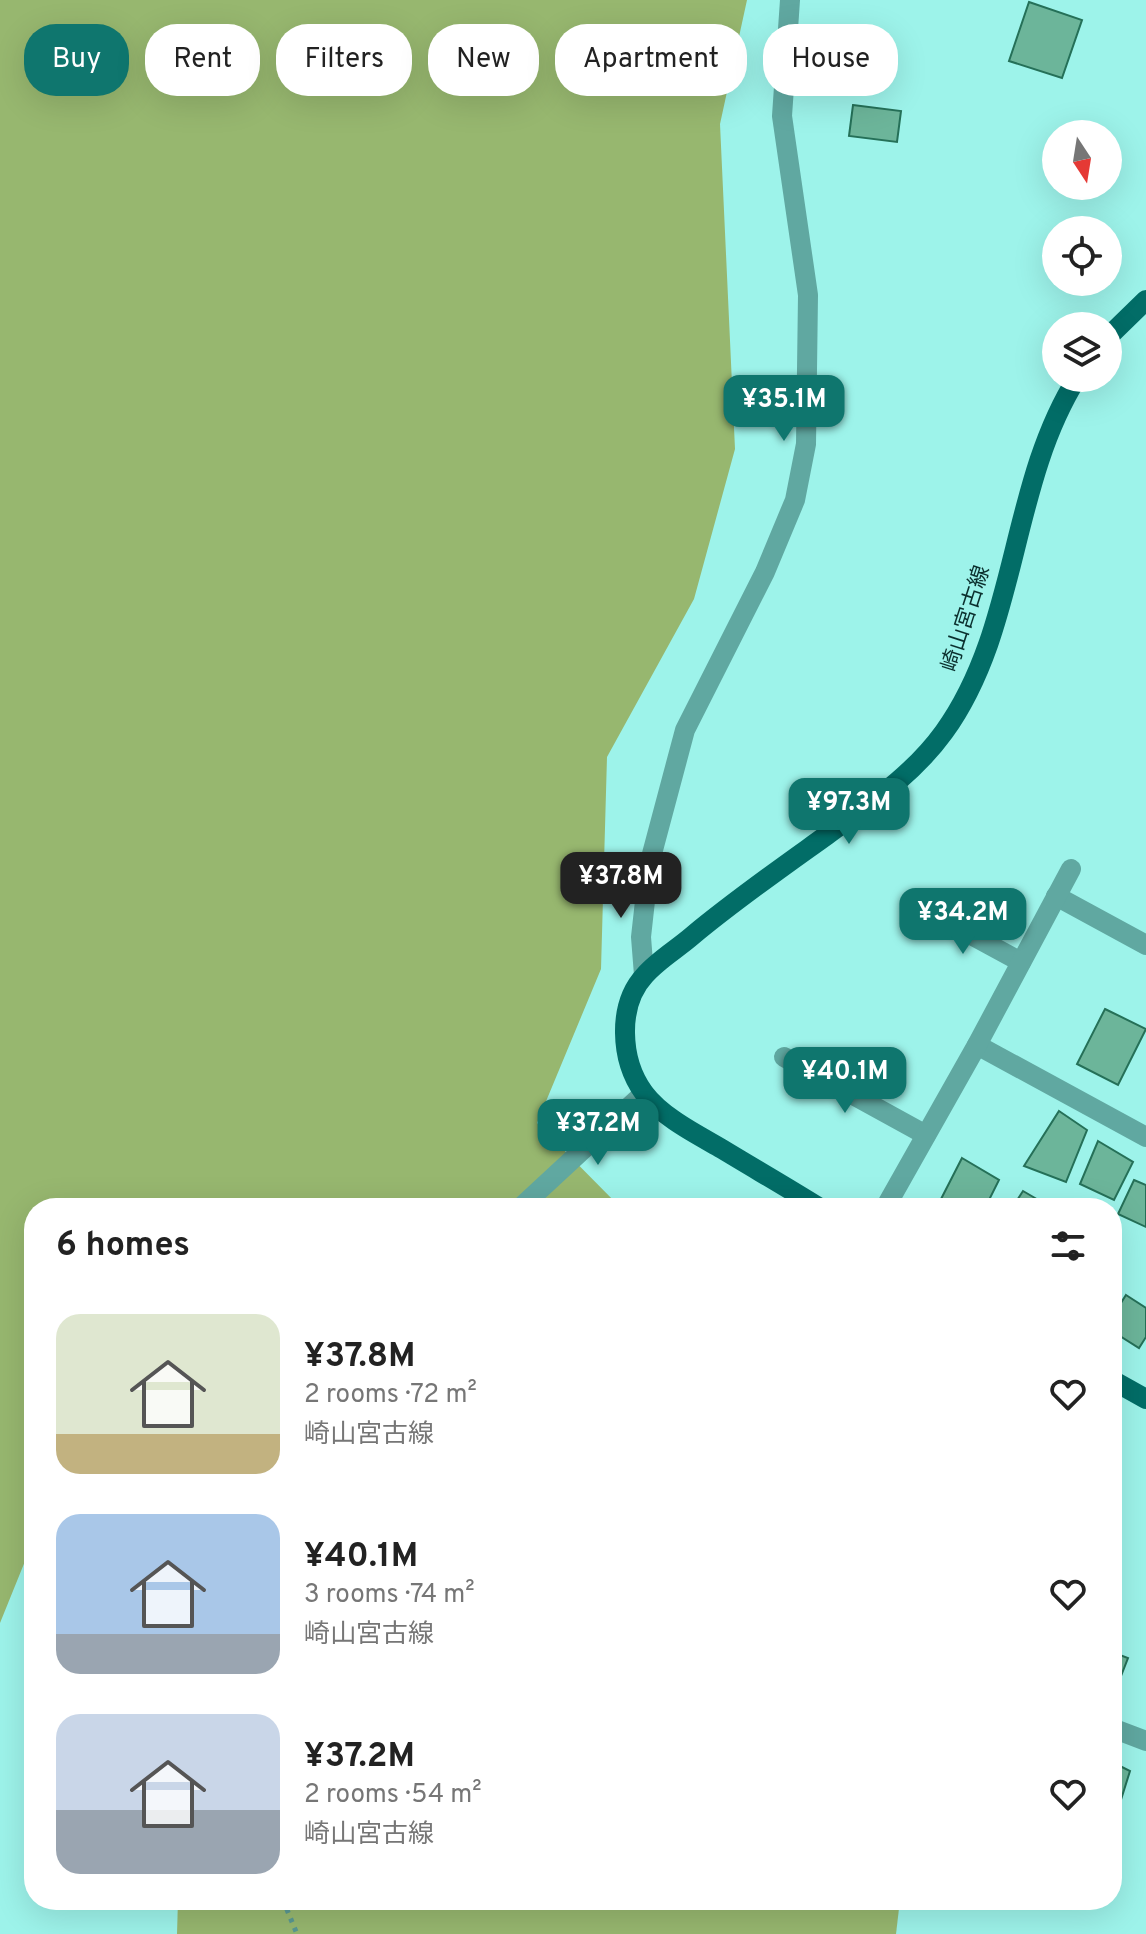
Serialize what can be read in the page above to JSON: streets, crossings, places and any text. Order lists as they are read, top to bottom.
{
  "streets": {
    "main road": ["崎山宮古線"]
  },
  "north": "bottom",
  "page": {
    "chip": [
      "Buy",
      "Rent",
      "Filters",
      "New",
      "Apartment",
      "House"
    ],
    "price": [
      "¥35.1M",
      "¥97.3M",
      "¥37.8M",
      "¥34.2M",
      "¥40.1M",
      "¥37.2M"
    ],
    "heading": "6 homes",
    "list": [
      {
        "name": "¥37.8M",
        "note": "2 rooms · 72 m² · 崎山宮古線"
      },
      {
        "name": "¥40.1M",
        "note": "3 rooms · 74 m² · 崎山宮古線"
      },
      {
        "name": "¥37.2M",
        "note": "2 rooms · 54 m² · 崎山宮古線"
      }
    ]
  }
}
